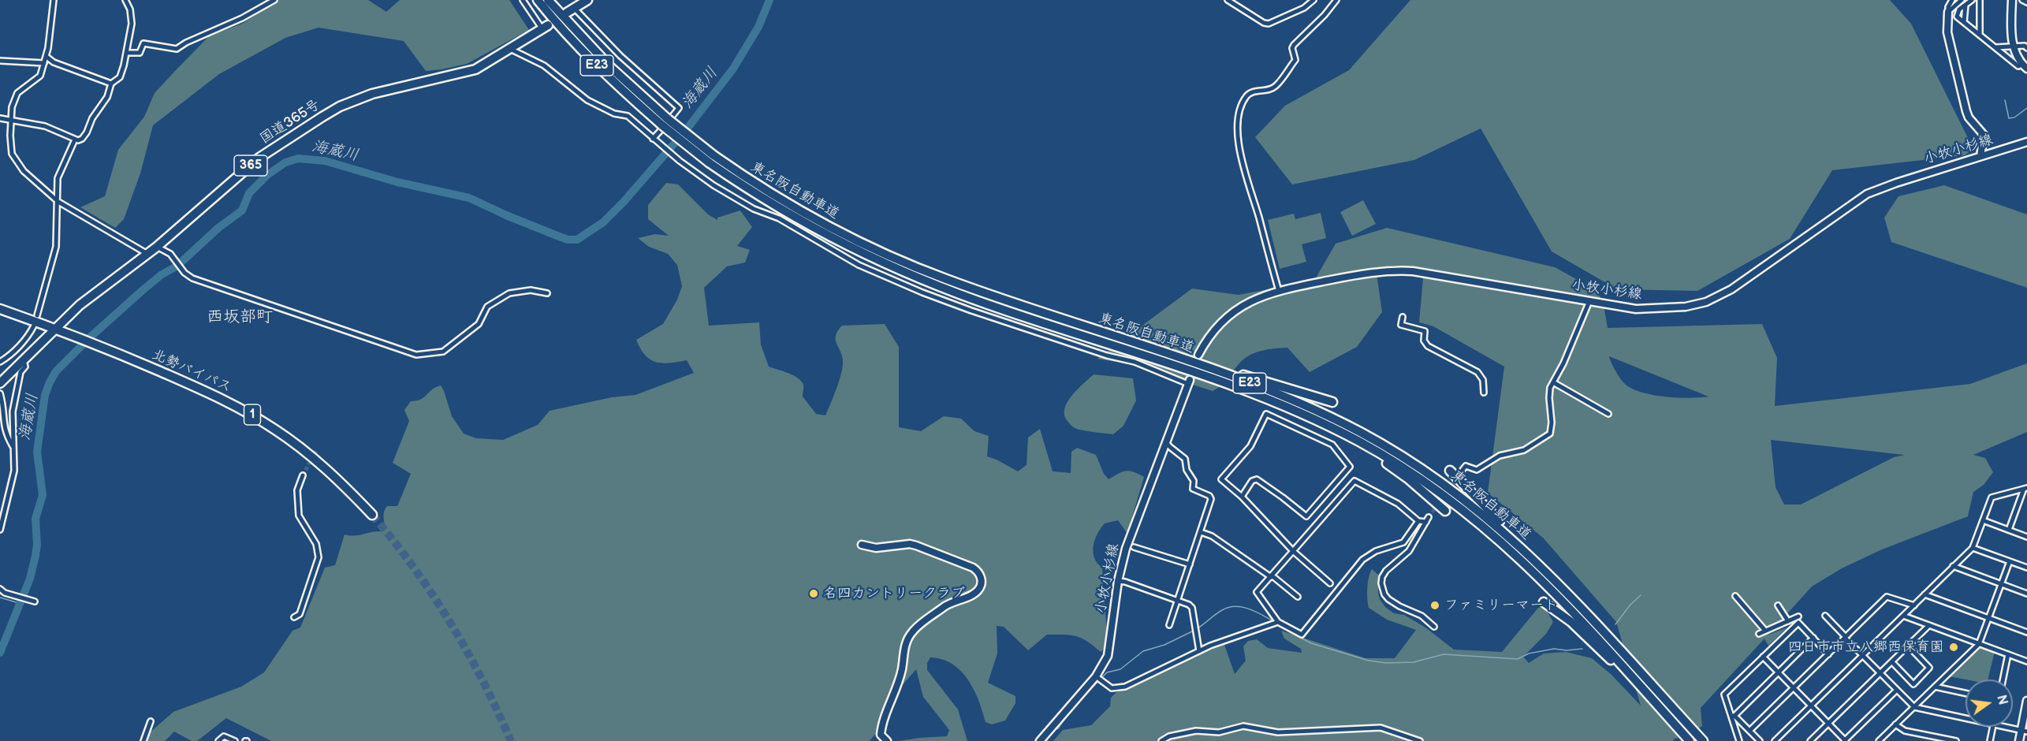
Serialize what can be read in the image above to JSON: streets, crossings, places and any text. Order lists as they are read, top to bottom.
{
  "streets": {
    "highway": [
      "E23",
      "国道365号",
      "365",
      "東名阪自動車道",
      "北勢バイパス",
      "1"
    ],
    "main road": ["小牧小杉線"]
  },
  "crossings": [
    ["国道365号", "北勢バイパス"]
  ],
  "districts": ["西坂部町"],
  "water": ["海蔵川"],
  "places": ["名四カントリークラブ", "ファミリーマート", "四日市市立八郷西保育園"],
  "north": "right"
}
